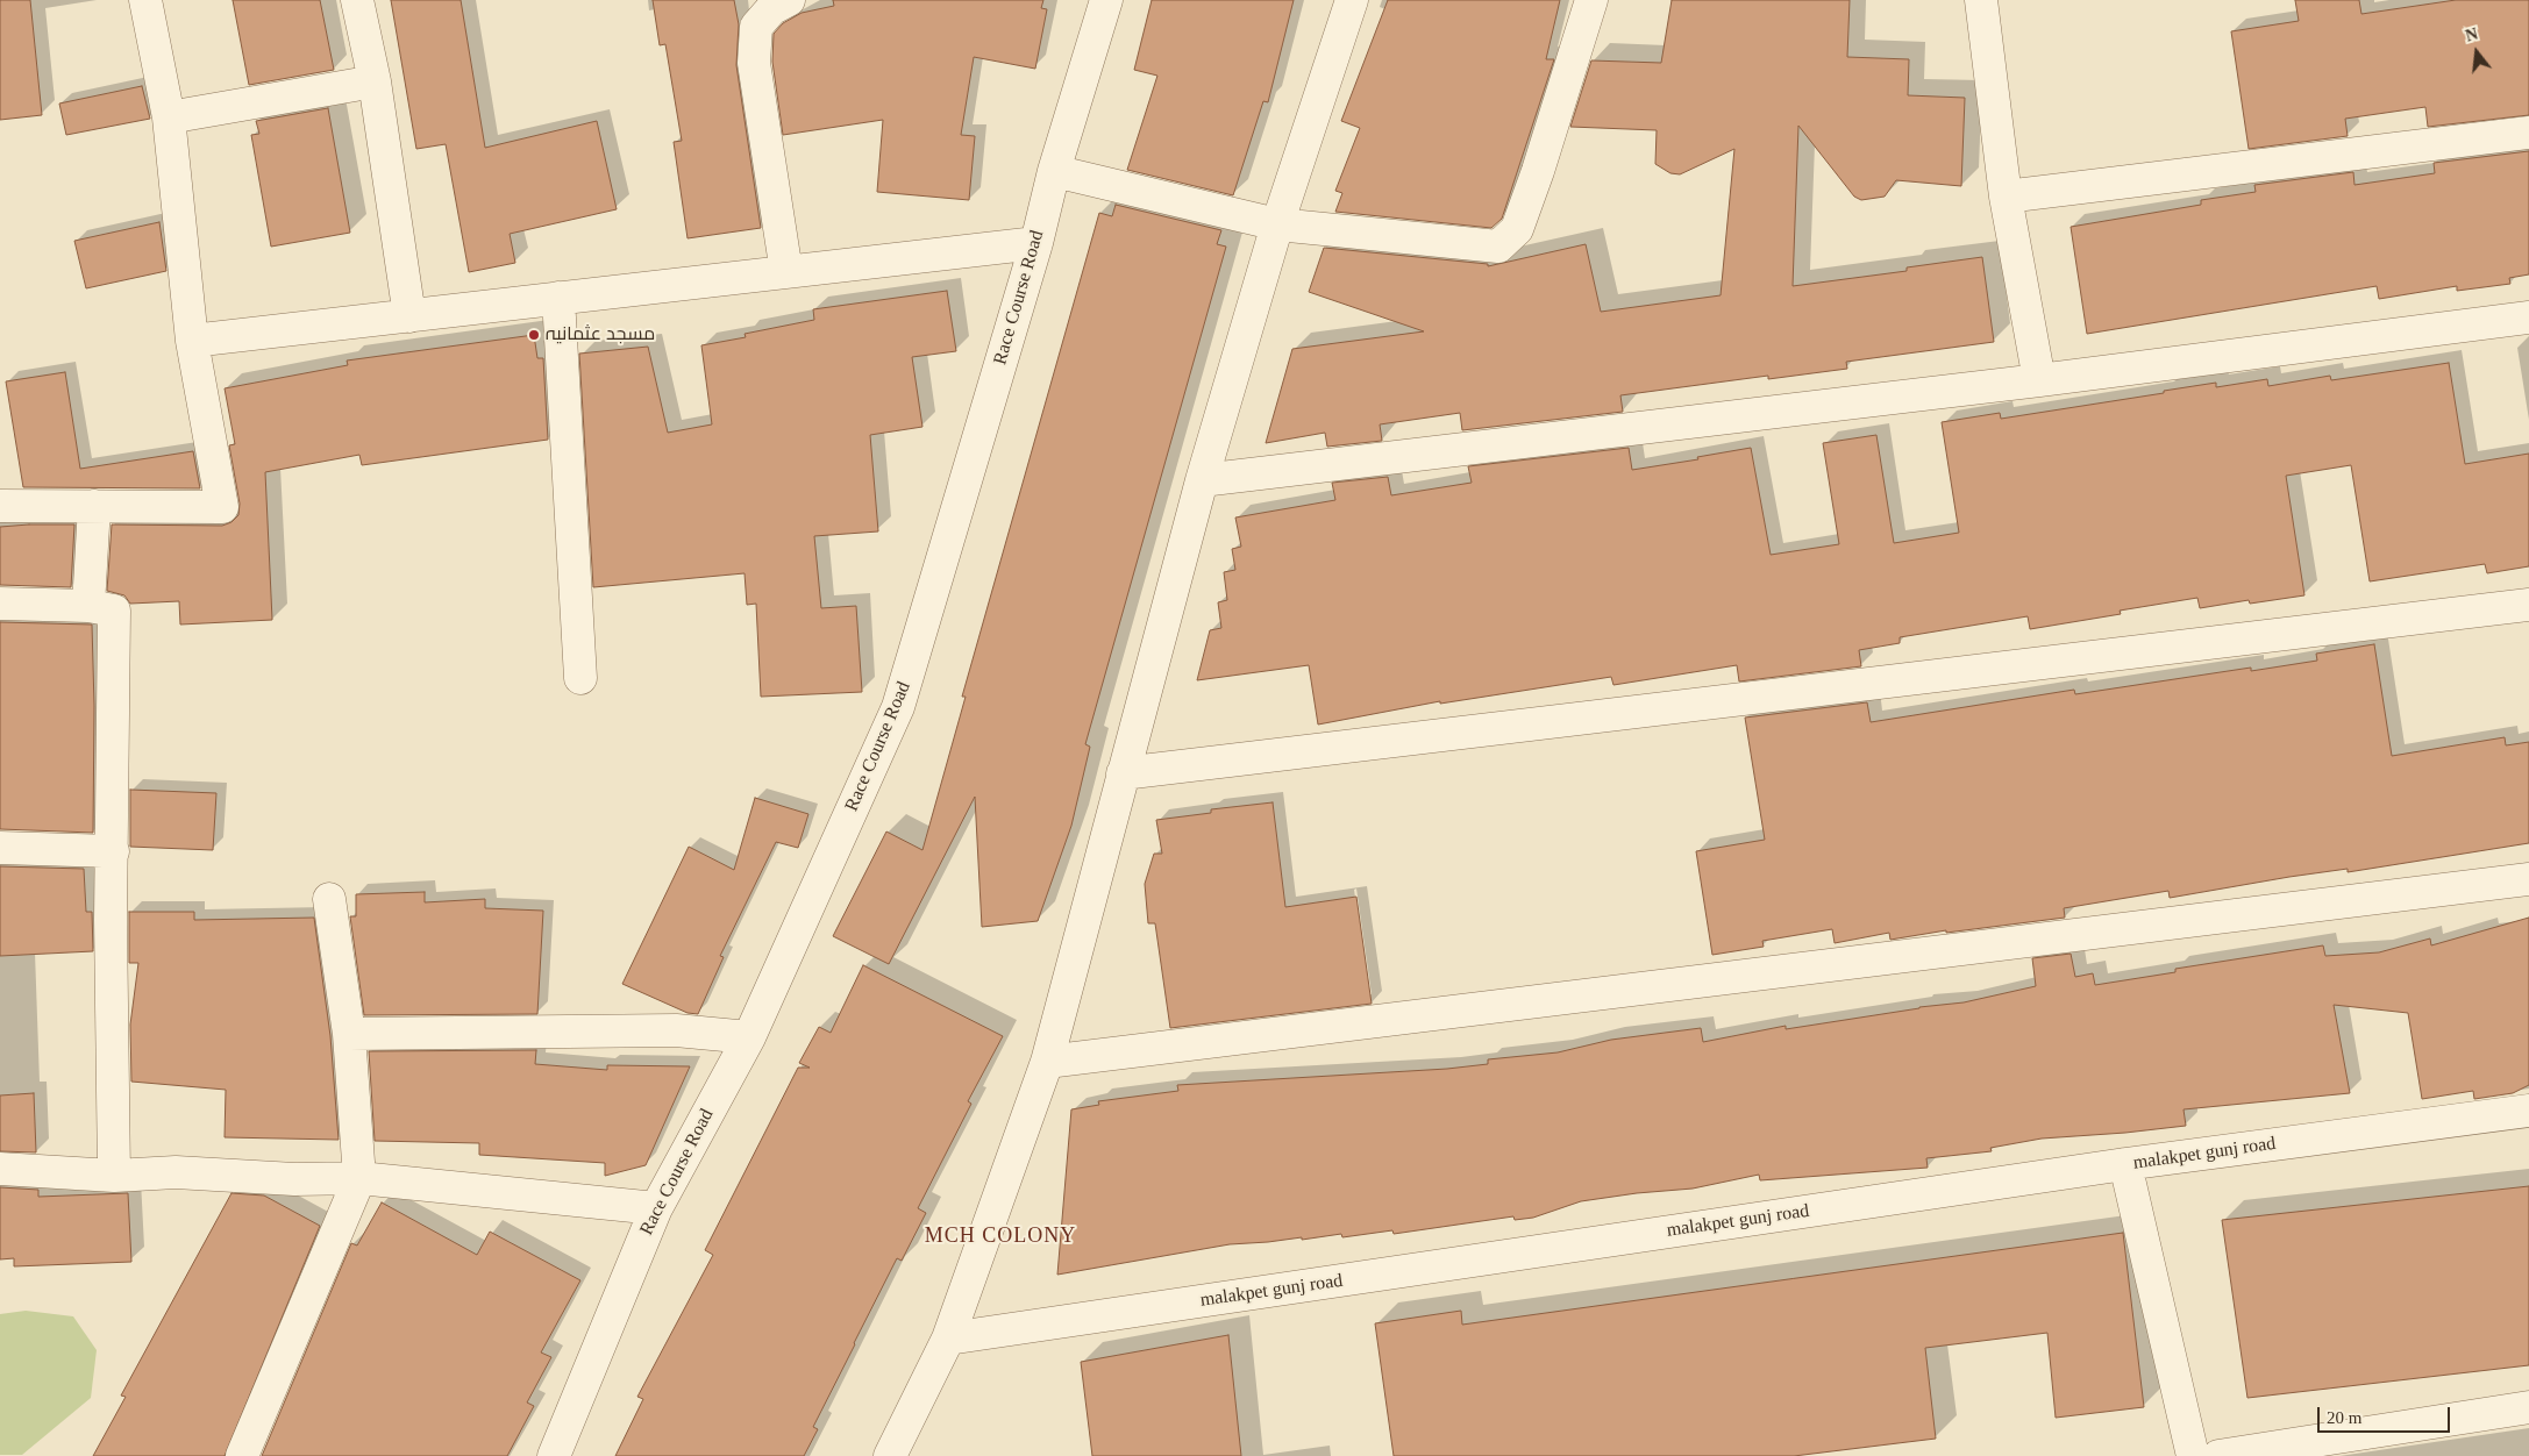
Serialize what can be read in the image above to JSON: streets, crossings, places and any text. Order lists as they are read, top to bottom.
{
  "streets": {
    "street": ["Race Course Road", "malakpet gunj road"]
  },
  "districts": ["MCH COLONY"],
  "places": ["مسجد عثمانیہ"],
  "scale_bar": "20 m",
  "north": "top"
}
